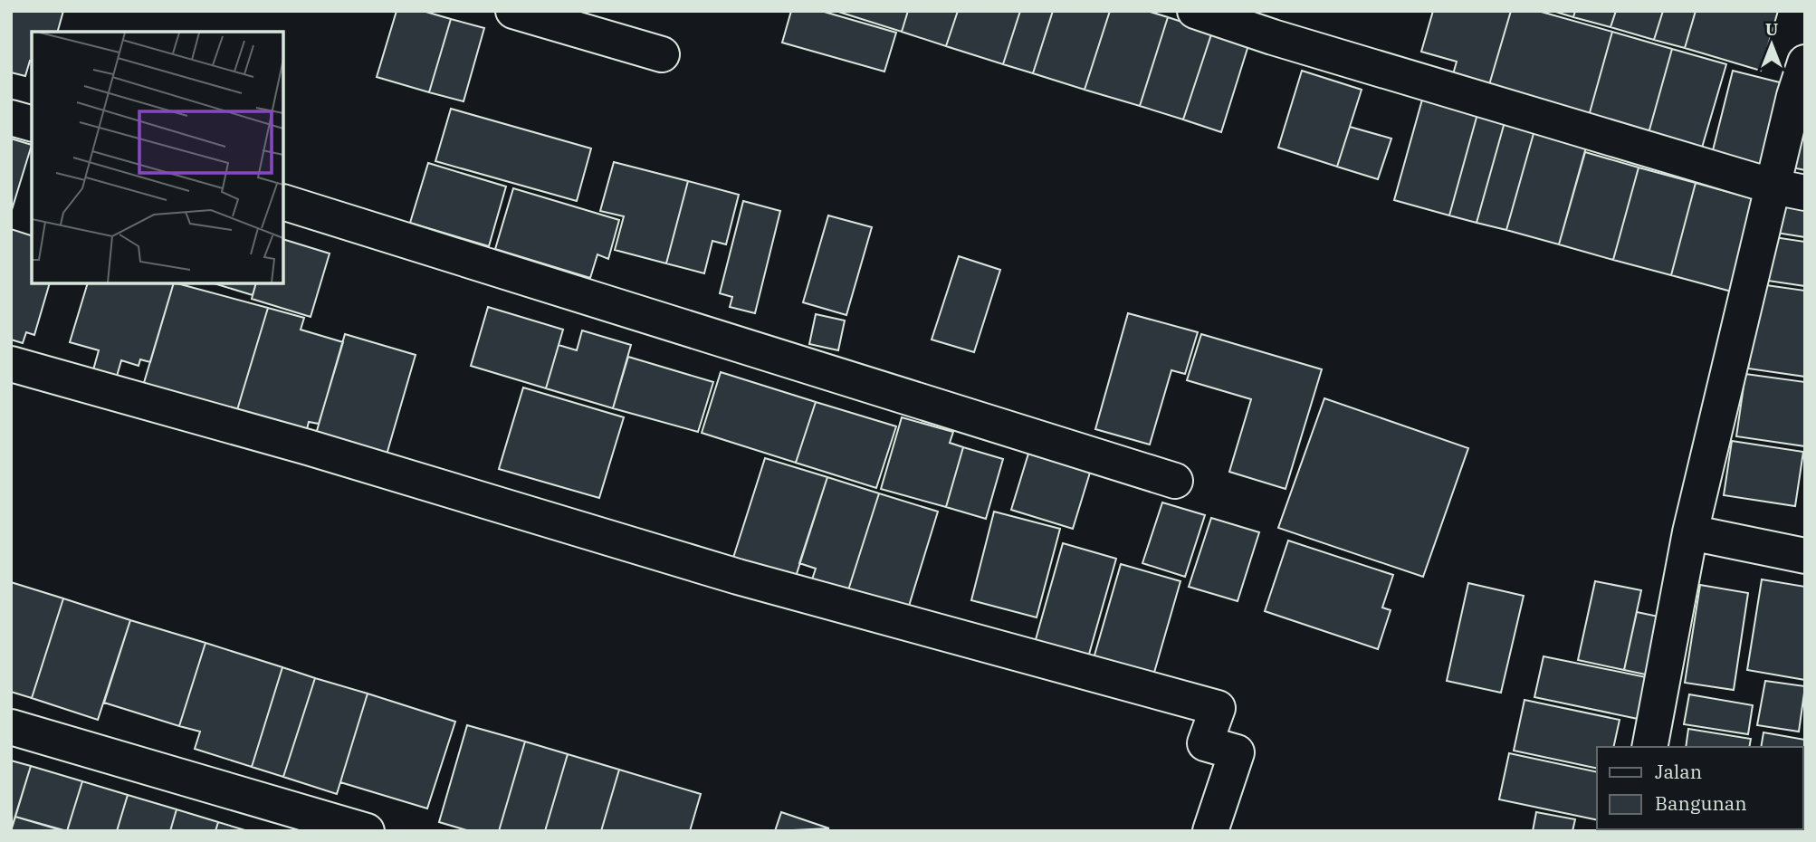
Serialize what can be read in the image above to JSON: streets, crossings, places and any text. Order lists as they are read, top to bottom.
{
  "legend": ["Jalan", "Bangunan"],
  "north": "top"
}
